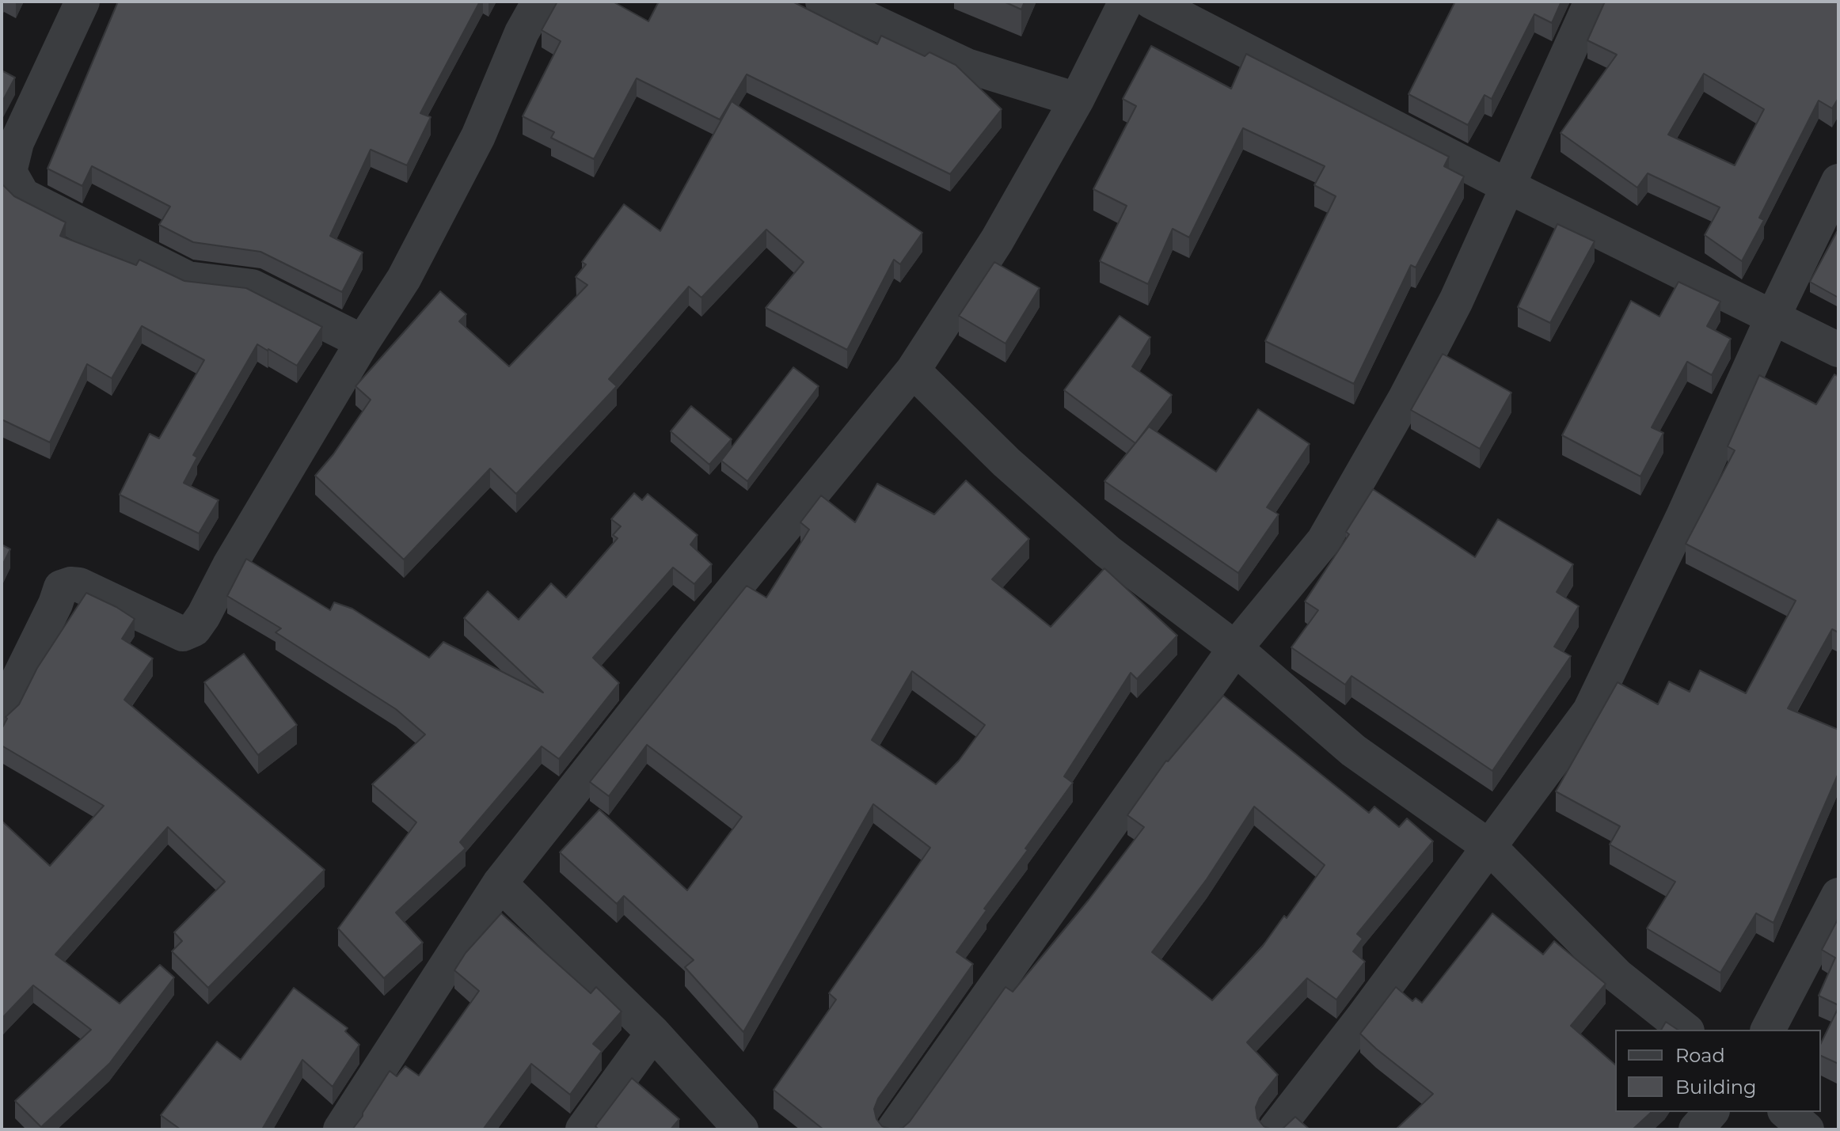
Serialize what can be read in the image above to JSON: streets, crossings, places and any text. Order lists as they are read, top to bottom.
{
  "legend": ["Road", "Building"]
}
